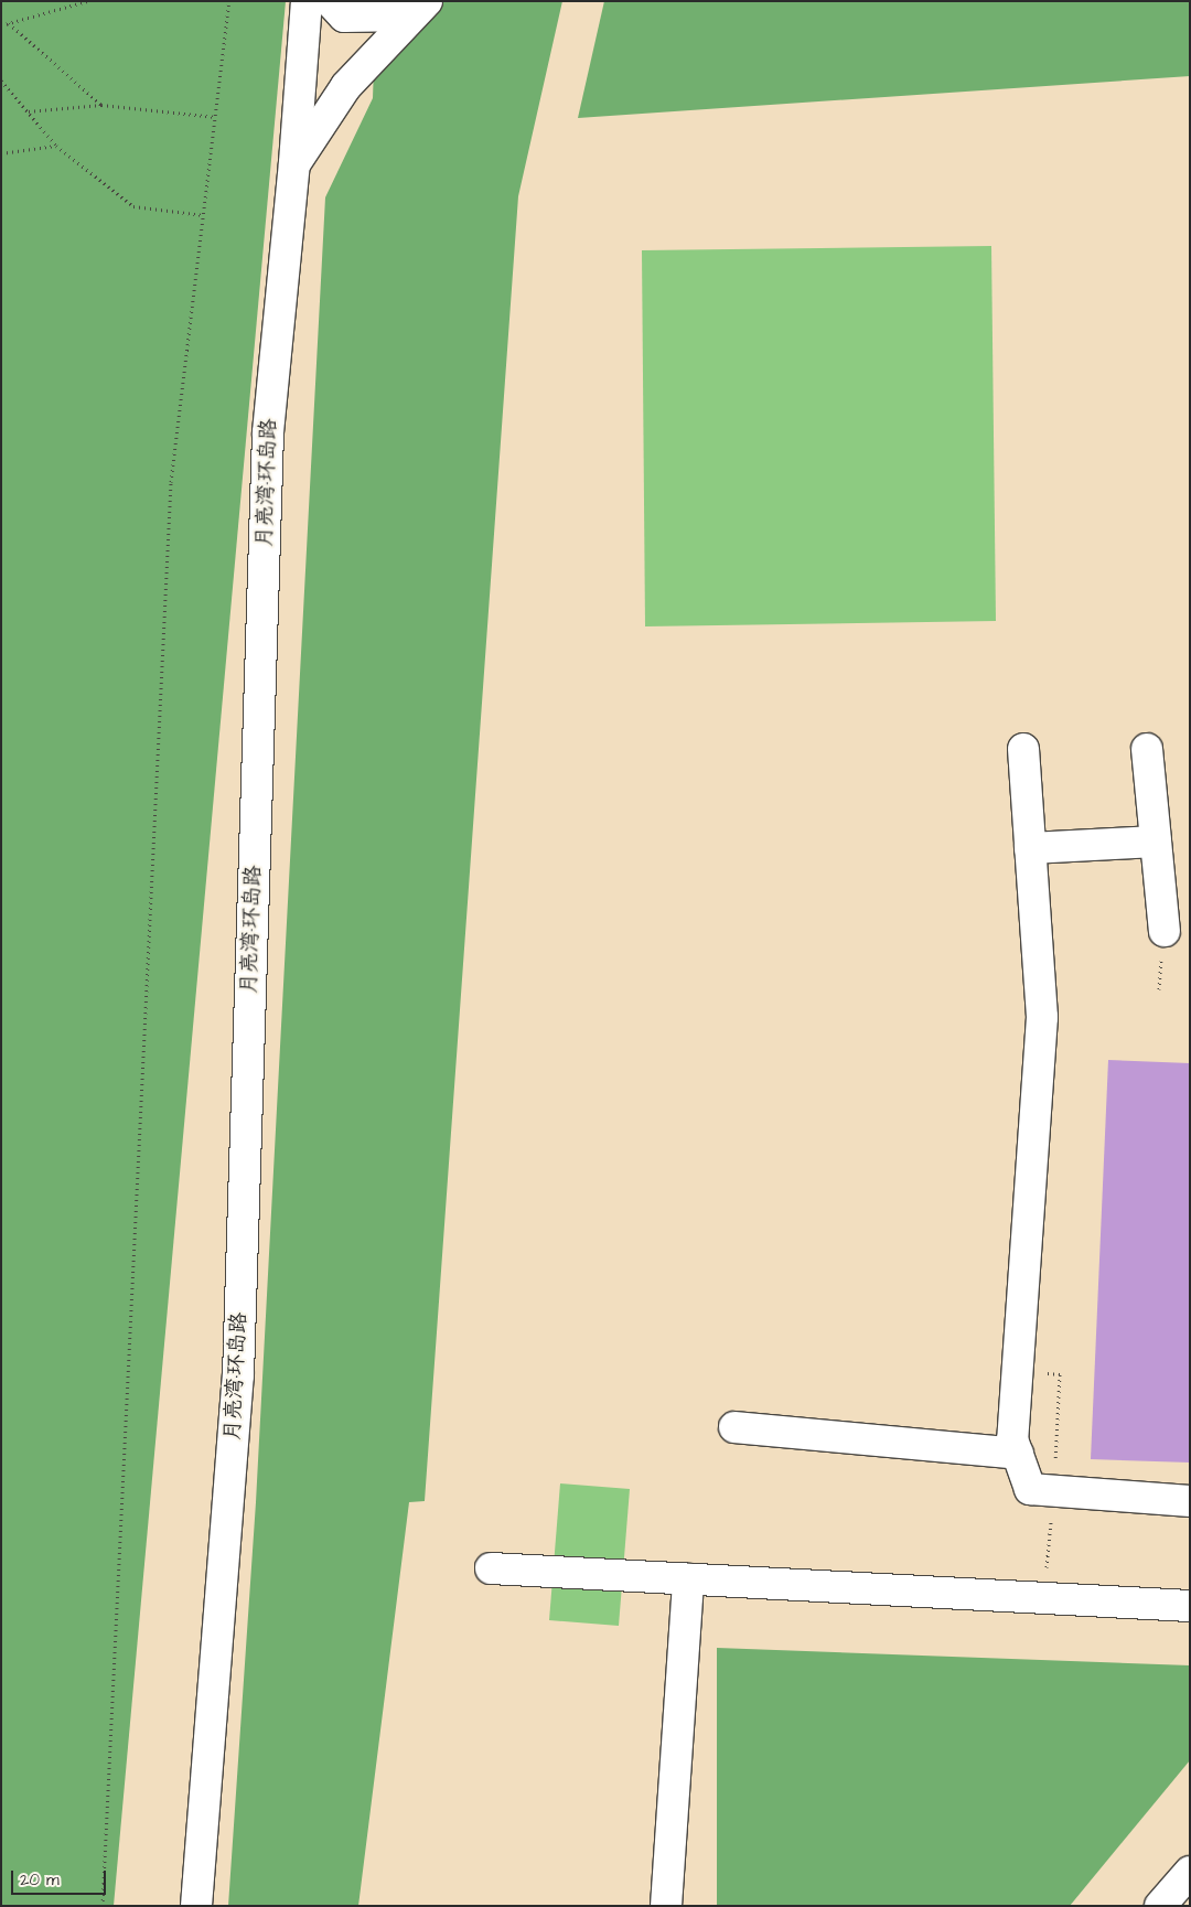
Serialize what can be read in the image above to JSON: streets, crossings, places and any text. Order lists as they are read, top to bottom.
{
  "streets": {
    "street": ["月亮湾·环岛路"]
  },
  "scale_bar": "20 m"
}
